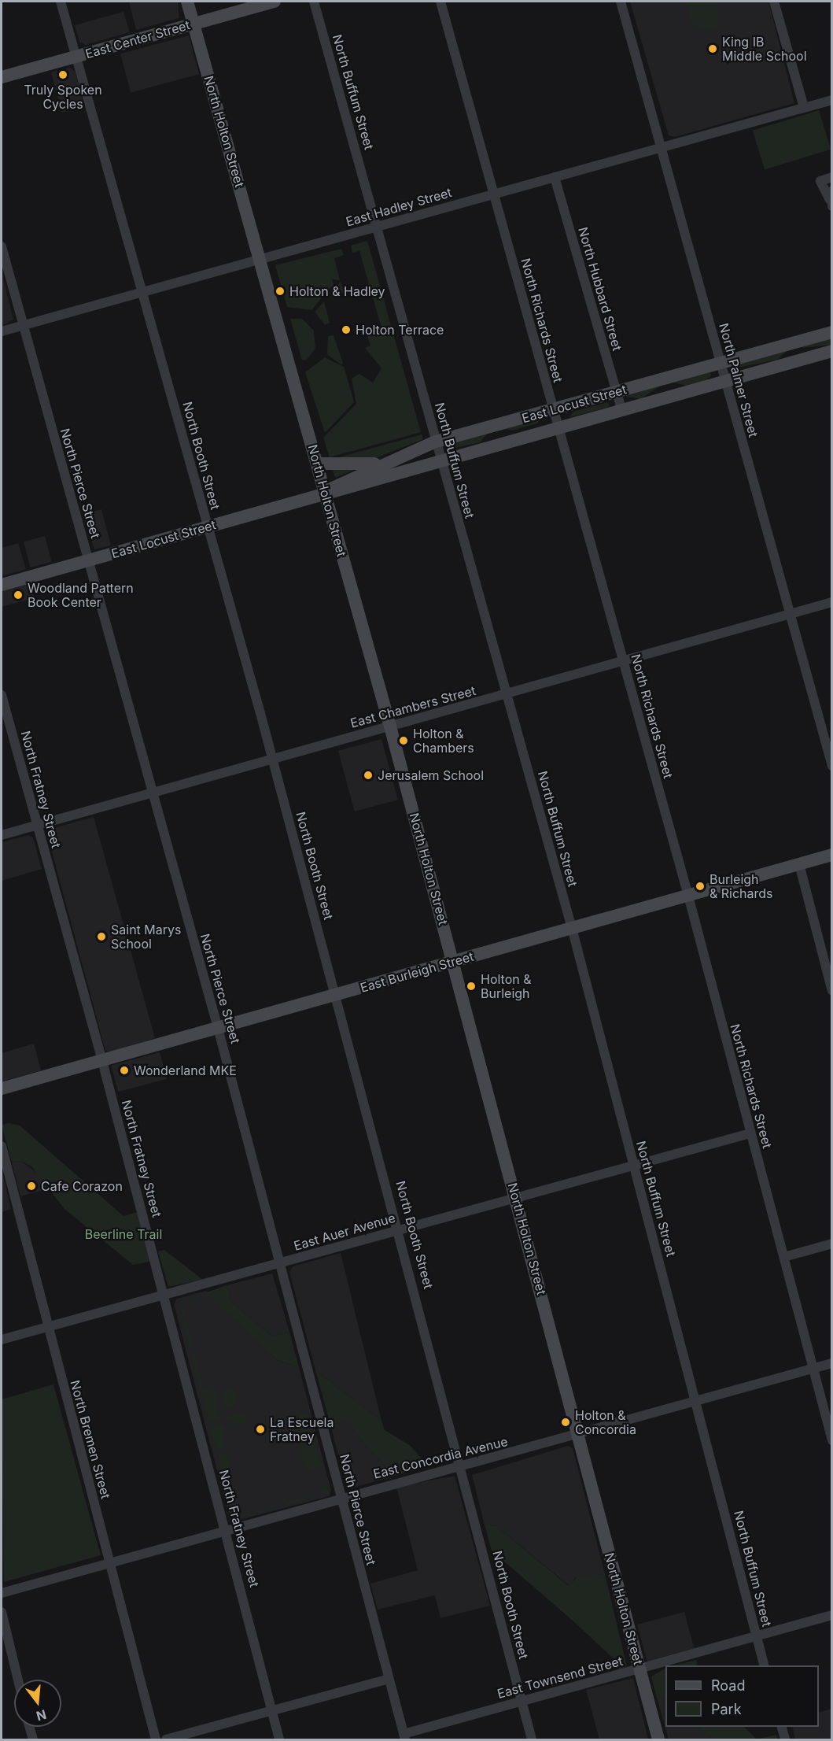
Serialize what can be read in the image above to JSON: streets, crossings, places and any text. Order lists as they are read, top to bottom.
{
  "streets": {
    "main road": [
      "East Center Street",
      "North Holton Street",
      "East Locust Street",
      "East Burleigh Street"
    ],
    "street": [
      "North Buffum Street",
      "East Hadley Street",
      "North Hubbard Street",
      "North Richards Street",
      "North Palmer Street",
      "North Booth Street",
      "North Pierce Street",
      "East Chambers Street",
      "North Fratney Street",
      "East Auer Avenue",
      "North Bremen Street",
      "East Concordia Avenue",
      "East Townsend Street"
    ]
  },
  "crossings": [
    ["East Center Street", "North Holton Street"],
    ["East Center Street", "North Booth Street"],
    ["North Buffum Street", "East Hadley Street"],
    ["North Buffum Street", "East Locust Street"],
    ["North Buffum Street", "East Chambers Street"],
    ["North Buffum Street", "East Burleigh Street"],
    ["North Buffum Street", "East Auer Avenue"],
    ["North Buffum Street", "East Concordia Avenue"],
    ["North Buffum Street", "East Townsend Street"],
    ["North Holton Street", "East Hadley Street"],
    ["North Holton Street", "East Locust Street"],
    ["North Holton Street", "East Chambers Street"],
    ["North Holton Street", "East Burleigh Street"],
    ["North Holton Street", "East Auer Avenue"],
    ["North Holton Street", "East Concordia Avenue"],
    ["North Holton Street", "East Townsend Street"],
    ["East Hadley Street", "North Hubbard Street"],
    ["East Hadley Street", "North Richards Street"],
    ["East Hadley Street", "North Palmer Street"],
    ["East Hadley Street", "North Booth Street"],
    ["East Hadley Street", "North Pierce Street"],
    ["North Hubbard Street", "East Locust Street"],
    ["North Richards Street", "East Locust Street"],
    ["North Richards Street", "East Chambers Street"],
    ["North Richards Street", "East Burleigh Street"],
    ["North Richards Street", "East Auer Avenue"],
    ["North Richards Street", "East Concordia Avenue"],
    ["North Palmer Street", "East Locust Street"],
    ["North Palmer Street", "East Chambers Street"],
    ["East Locust Street", "North Booth Street"],
    ["East Locust Street", "North Pierce Street"],
    ["North Booth Street", "East Chambers Street"],
    ["North Booth Street", "East Burleigh Street"],
    ["North Booth Street", "East Auer Avenue"],
    ["North Booth Street", "East Concordia Avenue"],
    ["North Booth Street", "East Townsend Street"],
    ["North Pierce Street", "East Chambers Street"],
    ["North Pierce Street", "East Burleigh Street"],
    ["North Pierce Street", "East Auer Avenue"],
    ["North Pierce Street", "East Concordia Avenue"],
    ["North Pierce Street", "East Townsend Street"],
    ["East Chambers Street", "North Fratney Street"],
    ["North Fratney Street", "East Burleigh Street"],
    ["North Fratney Street", "East Auer Avenue"],
    ["North Fratney Street", "East Concordia Avenue"],
    ["East Auer Avenue", "North Bremen Street"],
    ["North Bremen Street", "East Concordia Avenue"]
  ],
  "parks": ["Beerline Trail"],
  "places": [
    "King IB Middle School",
    "Truly Spoken Cycles",
    "Holton & Hadley",
    "Holton Terrace",
    "Woodland Pattern Book Center",
    "Holton & Chambers",
    "Jerusalem School",
    "Burleigh & Richards",
    "Saint Marys School",
    "Holton & Burleigh",
    "Wonderland MKE",
    "Cafe Corazon",
    "Holton & Concordia",
    "La Escuela Fratney"
  ],
  "legend": ["Road", "Park"],
  "north": "bottom"
}
